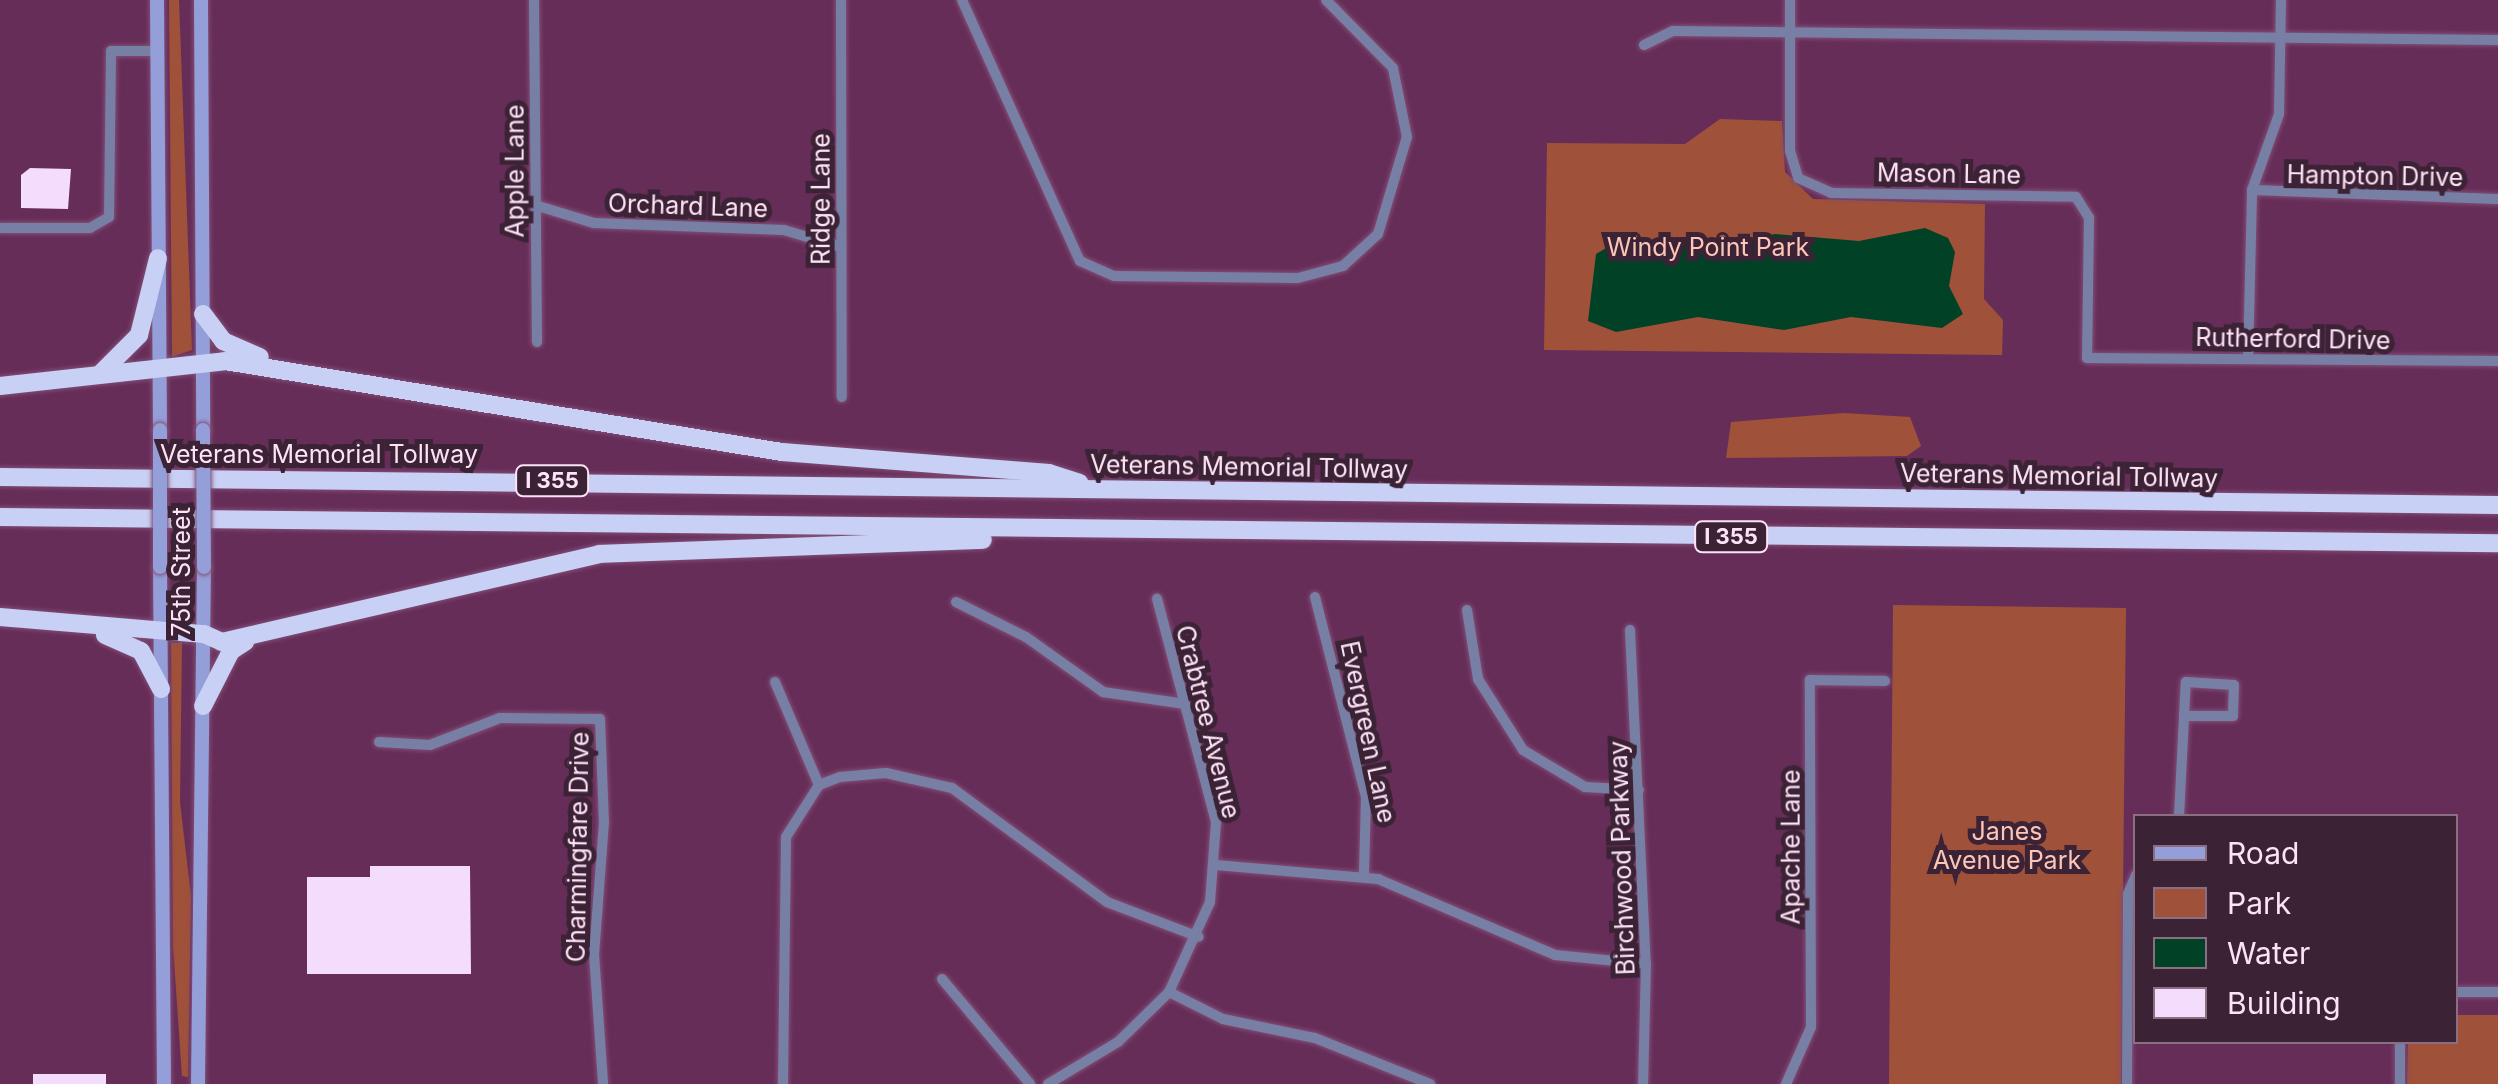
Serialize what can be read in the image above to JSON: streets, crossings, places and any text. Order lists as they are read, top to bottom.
{
  "streets": {
    "highway": ["Veterans Memorial Tollway", "I 355"],
    "main road": ["75th Street"],
    "street": [
      "Apple Lane",
      "Mason Lane",
      "Hampton Drive",
      "Ridge Lane",
      "Orchard Lane",
      "Rutherford Drive",
      "Crabtree Avenue",
      "Evergreen Lane",
      "Charmingfare Drive",
      "Apache Lane",
      "Birchwood Parkway"
    ]
  },
  "crossings": [
    ["Apple Lane", "Orchard Lane"],
    ["Mason Lane", "Rutherford Drive"],
    ["Ridge Lane", "Orchard Lane"]
  ],
  "parks": ["Windy Point Park", "Janes Avenue Park"],
  "legend": [
    "Road",
    "Park",
    "Water",
    "Building"
  ]
}
